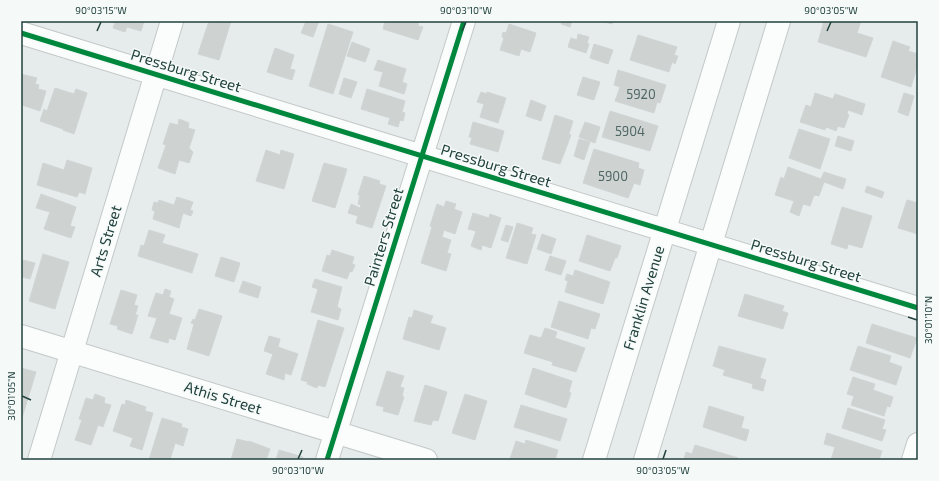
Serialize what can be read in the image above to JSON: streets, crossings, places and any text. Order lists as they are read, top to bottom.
{
  "streets": {
    "street": [
      "Pressburg Street",
      "Painters Street",
      "Arts Street",
      "Franklin Avenue",
      "Athis Street"
    ]
  },
  "crossings": [
    ["Pressburg Street", "Painters Street"],
    ["Pressburg Street", "Arts Street"],
    ["Pressburg Street", "Franklin Avenue"],
    ["Painters Street", "Athis Street"],
    ["Arts Street", "Athis Street"]
  ],
  "house_numbers": ["5920", "5904", "5900"],
  "coordinates": [
    "90°03'15\"W",
    "90°03'10\"W",
    "90°03'05\"W",
    "30°01'10\"N",
    "30°01'05\"N"
  ]
}
